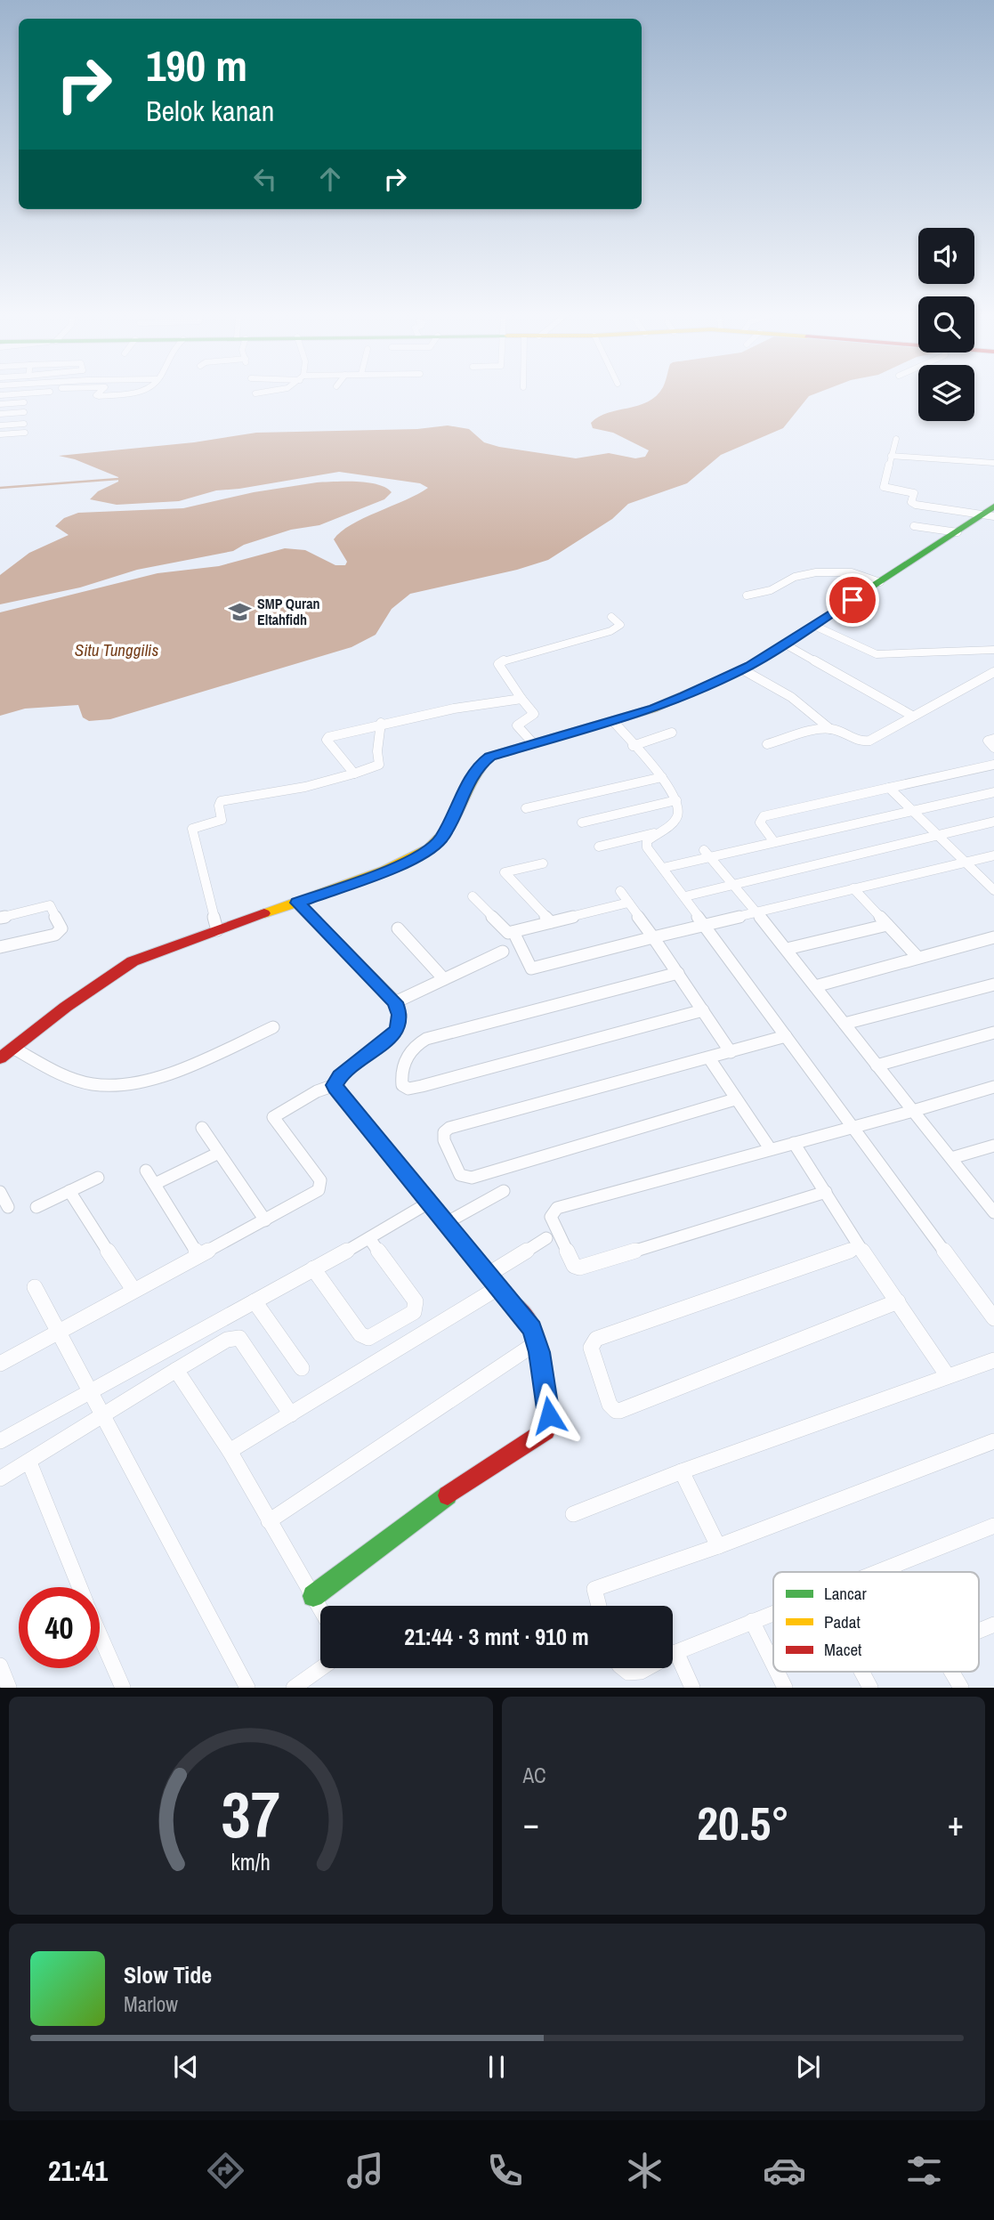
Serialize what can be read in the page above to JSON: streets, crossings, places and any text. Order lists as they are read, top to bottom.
{
  "water": ["Situ Tunggilis"],
  "places": {
    "school or university": ["SMP Quran Eltahfidh"]
  },
  "legend": ["Lancar", "Padat", "Macet"],
  "page": {
    "turn": ["190 m", "Belok kanan"],
    "limit": "40",
    "trip": "21:44 · 3 mnt · 910 m",
    "tile": "AC",
    "heat": ["−", "20.5°", "+"],
    "song": ["Slow Tide", "Marlow"],
    "tabs": "21:41",
    "gauge": ["37", "km/h"]
  }
}
